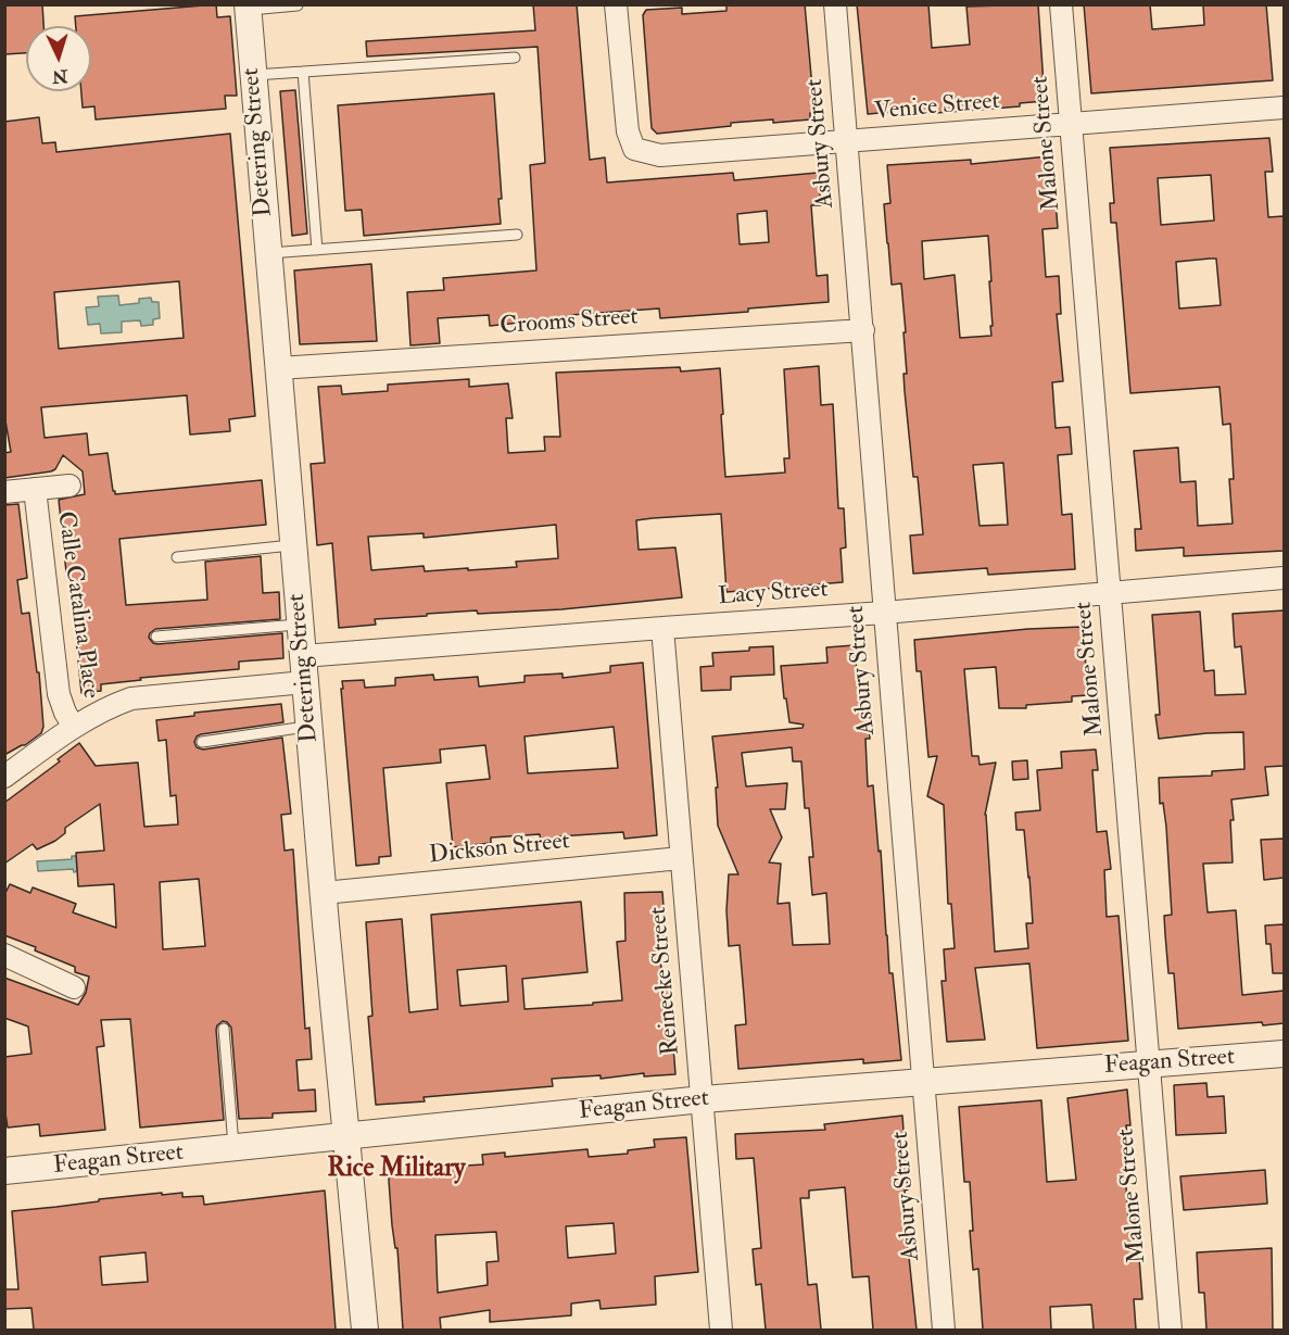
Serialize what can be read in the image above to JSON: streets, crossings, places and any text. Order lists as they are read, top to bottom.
{
  "streets": {
    "street": [
      "Venice Street",
      "Detering Street",
      "Asbury Street",
      "Malone Street",
      "Crooms Street",
      "Lacy Street",
      "Calle Catalina Place",
      "Dickson Street",
      "Reinecke Street",
      "Feagan Street"
    ]
  },
  "crossings": [
    ["Venice Street", "Asbury Street"],
    ["Venice Street", "Malone Street"],
    ["Detering Street", "Crooms Street"],
    ["Detering Street", "Lacy Street"],
    ["Detering Street", "Dickson Street"],
    ["Detering Street", "Feagan Street"],
    ["Asbury Street", "Crooms Street"],
    ["Asbury Street", "Lacy Street"],
    ["Asbury Street", "Feagan Street"],
    ["Malone Street", "Lacy Street"],
    ["Malone Street", "Feagan Street"],
    ["Lacy Street", "Calle Catalina Place"],
    ["Lacy Street", "Reinecke Street"],
    ["Dickson Street", "Reinecke Street"],
    ["Reinecke Street", "Feagan Street"]
  ],
  "districts": ["Rice Military"],
  "north": "bottom"
}
